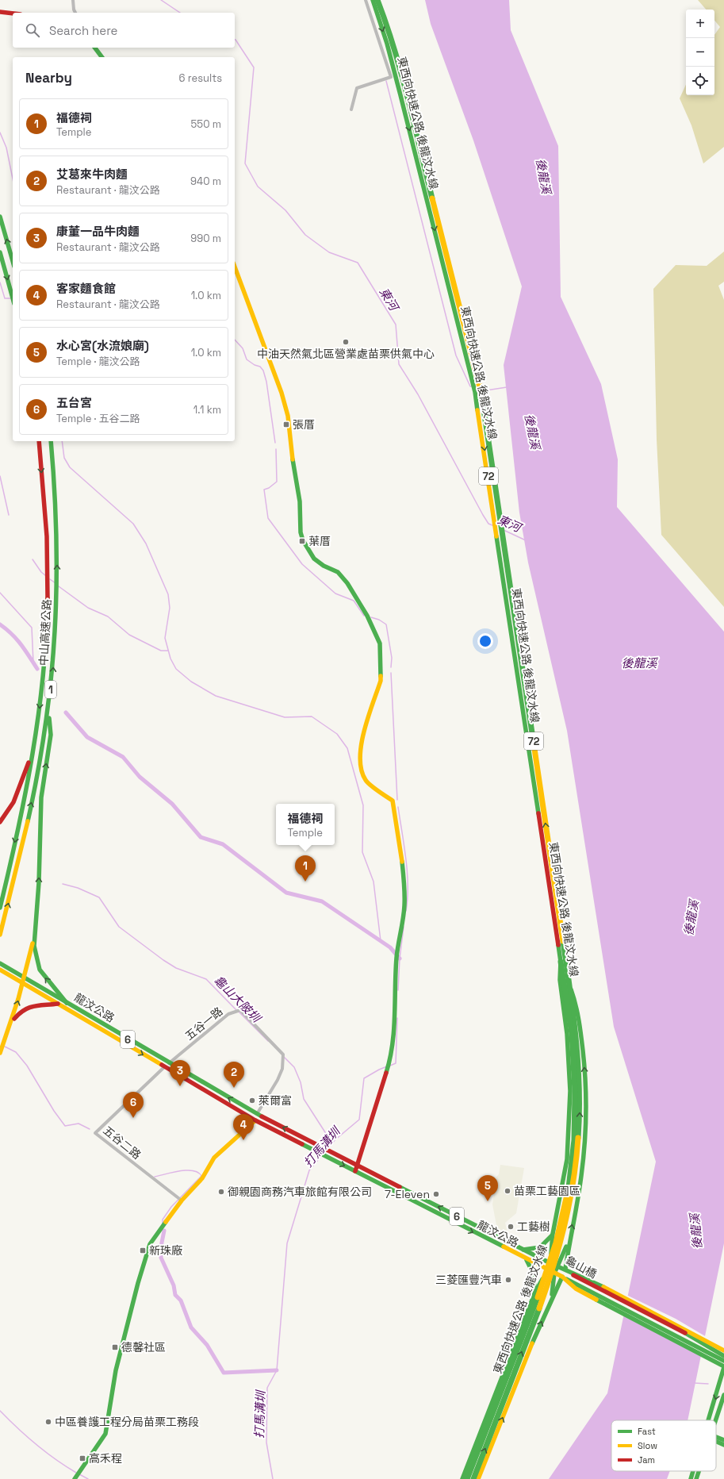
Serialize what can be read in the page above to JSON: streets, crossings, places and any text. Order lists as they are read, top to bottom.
{
  "streets": {
    "main road": [
      "東西向快速公路 後龍汶水線",
      "72",
      "中山高速公路",
      "1",
      "龍汶公路",
      "6",
      "龜山橋"
    ],
    "street": ["五谷一路", "五谷二路"]
  },
  "crossings": [
    ["龍汶公路", "五谷一路"],
    ["龍汶公路", "6"],
    ["龍汶公路", "五谷二路"],
    ["龍汶公路", "龜山橋"],
    ["五谷一路", "五谷二路"],
    ["6", "龜山橋"]
  ],
  "water": [
    "後龍溪",
    "東河",
    "龜山大陂圳",
    "打馬溝圳"
  ],
  "places": {
    "other": [
      "中油天然氣北區營業處苗栗供氣中心",
      "萊爾富",
      "苗栗工藝園區",
      "御親園商務汽車旅館有限公司",
      "7-Eleven",
      "工藝樹",
      "三菱匯豐汽車",
      "中區養護工程分局苗栗工務段"
    ],
    "transit": [
      "張厝",
      "葉厝",
      "新珠廠",
      "德馨社區",
      "高禾程"
    ]
  },
  "legend": ["Fast", "Slow", "Jam"],
  "page": {
    "map_buttons": ["+", "−"],
    "search": "Search here",
    "heading": ["Nearby", "6 results"],
    "list": [
      {
        "mark": "1",
        "name": "福德祠",
        "note": "Temple",
        "value": "550 m"
      },
      {
        "mark": "2",
        "name": "艾葛來牛肉麵",
        "note": "Restaurant · 龍汶公路",
        "value": "940 m"
      },
      {
        "mark": "3",
        "name": "康董一品牛肉麵",
        "note": "Restaurant · 龍汶公路",
        "value": "990 m"
      },
      {
        "mark": "4",
        "name": "客家麵食館",
        "note": "Restaurant · 龍汶公路",
        "value": "1.0 km"
      },
      {
        "mark": "5",
        "name": "水心宮(水流娘廟)",
        "note": "Temple · 龍汶公路",
        "value": "1.0 km"
      },
      {
        "mark": "6",
        "name": "五台宮",
        "note": "Temple · 五谷二路",
        "value": "1.1 km"
      }
    ],
    "popup": ["福德祠", "Temple"],
    "pins": [
      "1",
      "3",
      "2",
      "6",
      "4",
      "5"
    ]
  }
}
